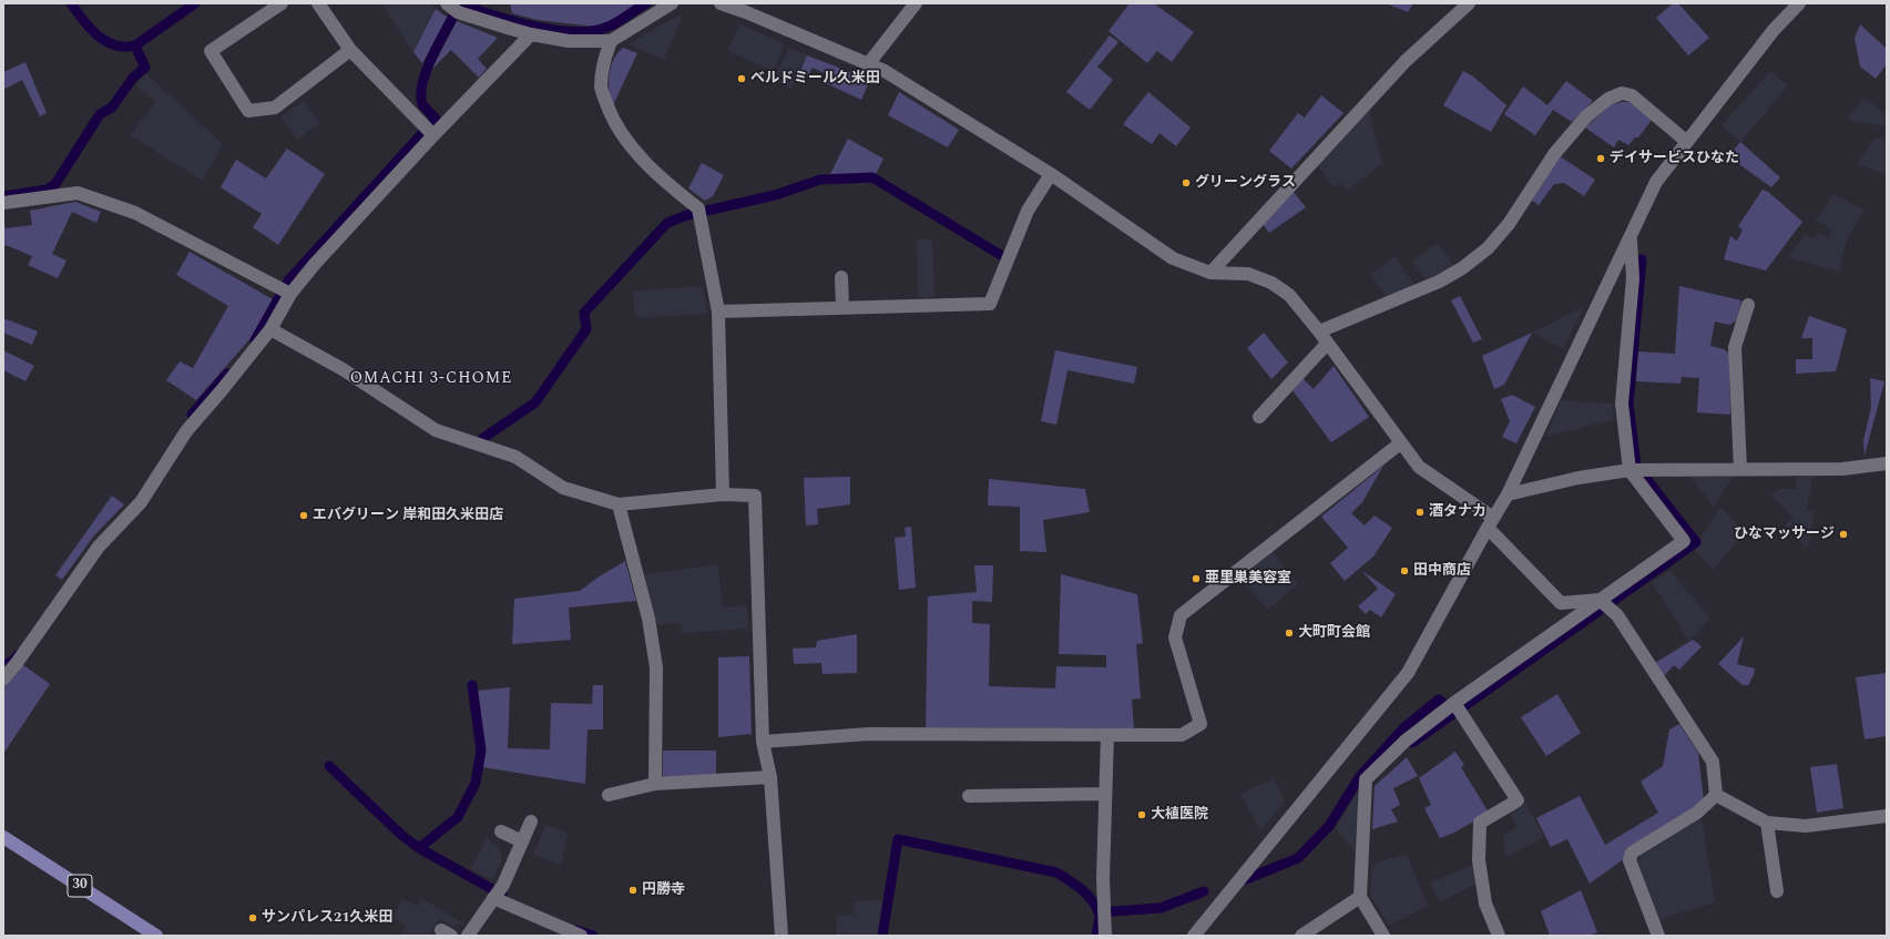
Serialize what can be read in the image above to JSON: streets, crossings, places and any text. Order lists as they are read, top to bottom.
{
  "streets": {
    "main road": ["30"]
  },
  "districts": ["OMACHI 3-CHOME"],
  "places": [
    "ベルドミール久米田",
    "デイサービスひなた",
    "グリーングラス",
    "酒タナカ",
    "エバグリーン 岸和田久米田店",
    "ひなマッサージ",
    "田中商店",
    "亜里巣美容室",
    "大町町会館",
    "大植医院",
    "円勝寺",
    "サンパレス21久米田"
  ]
}
